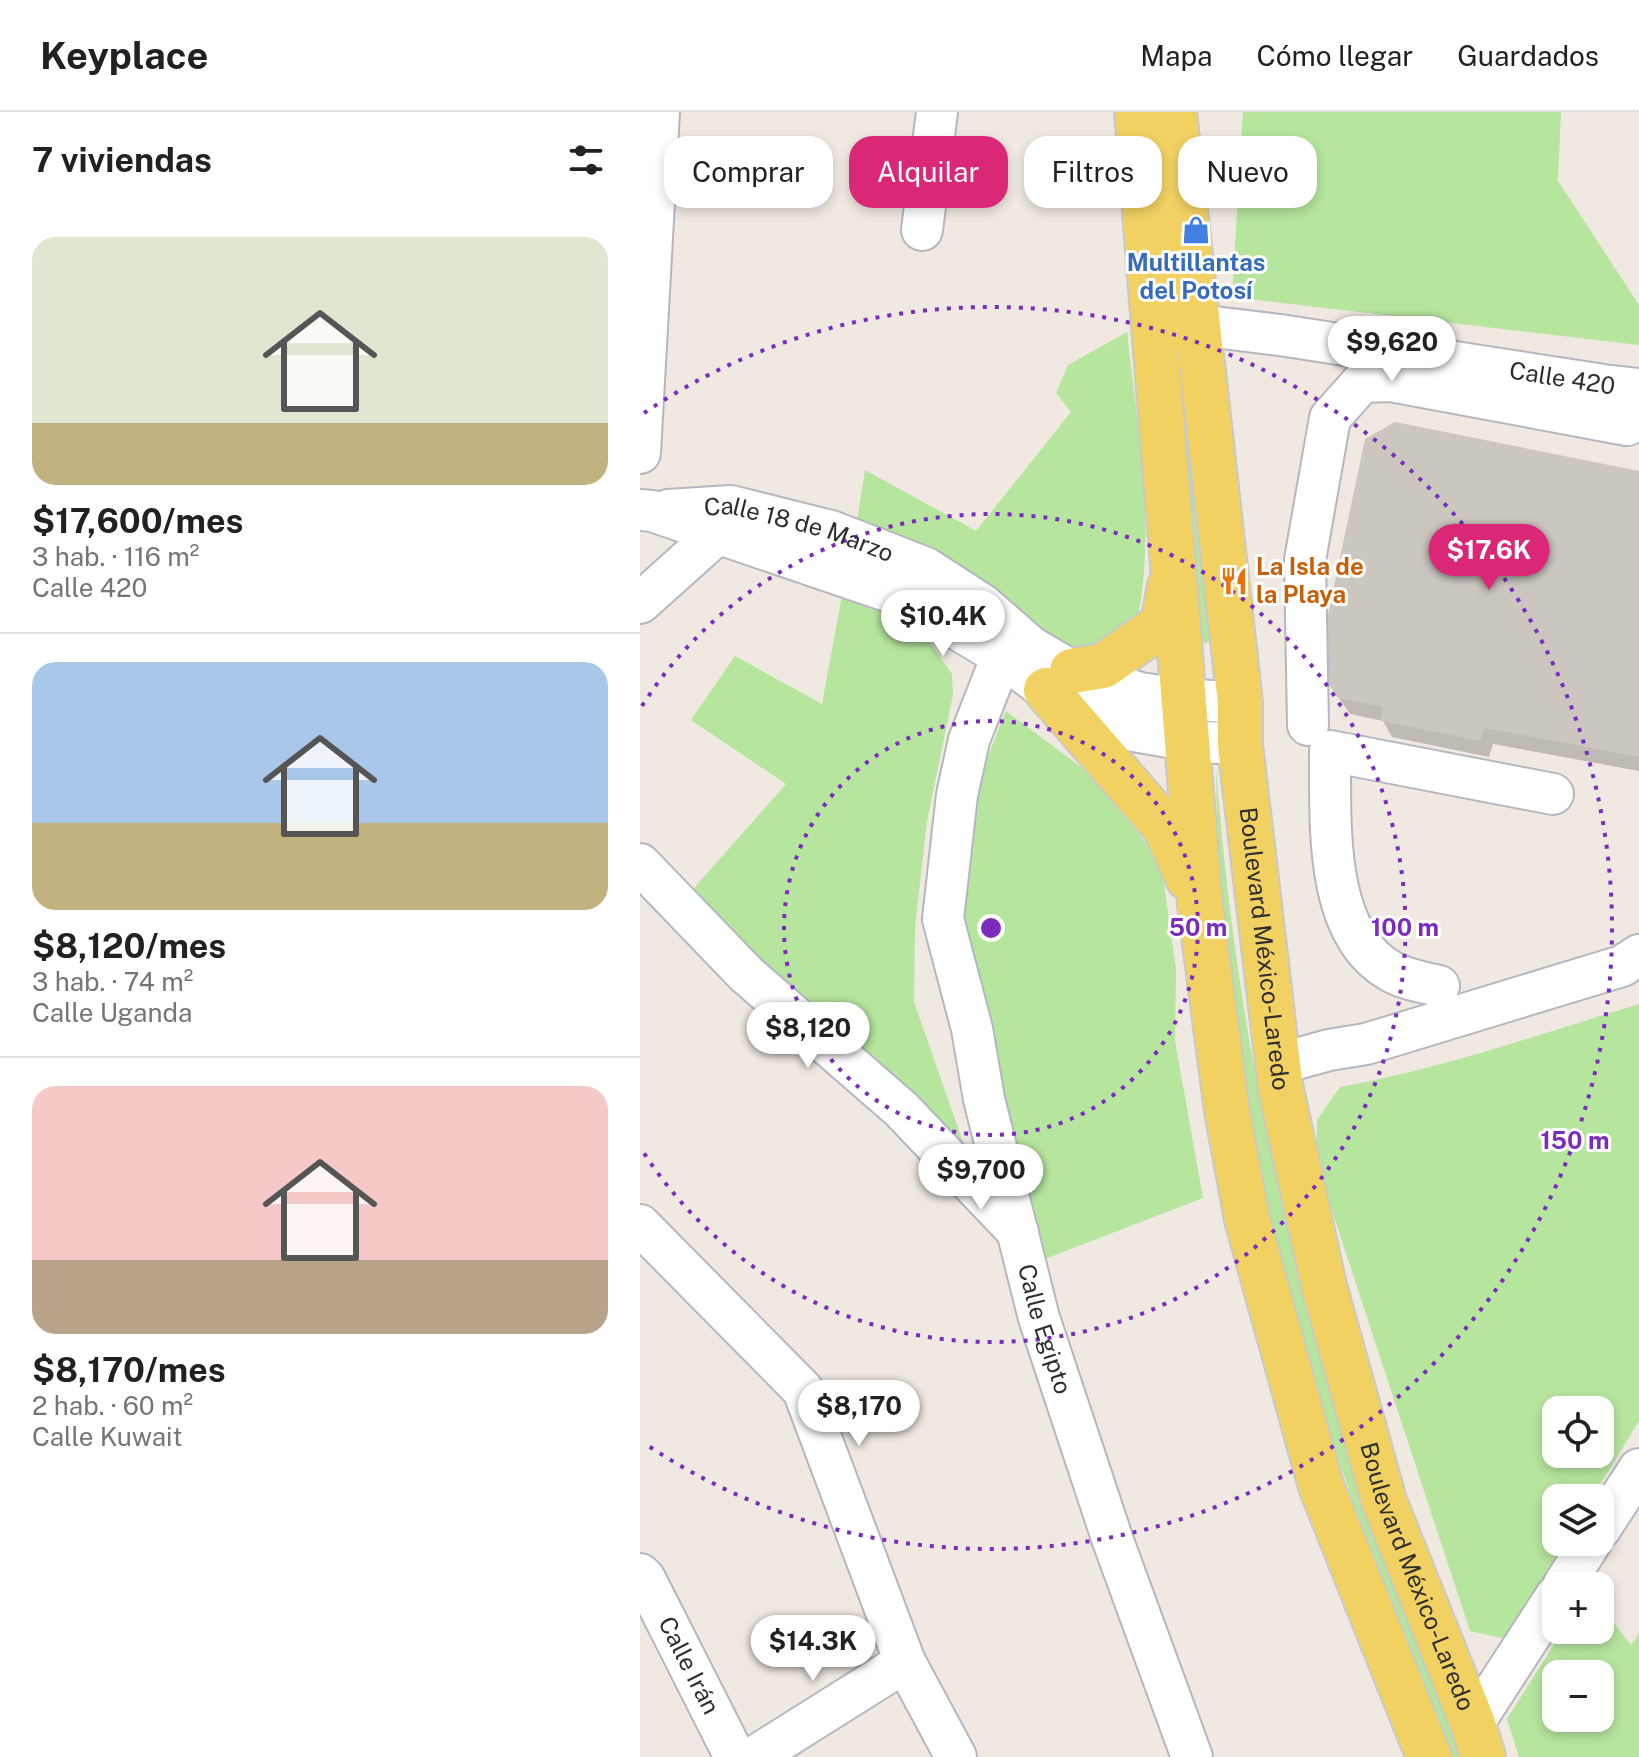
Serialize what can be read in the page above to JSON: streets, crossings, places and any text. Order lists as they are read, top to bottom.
{
  "streets": {
    "main road": ["Boulevard México-Laredo"],
    "street": [
      "Calle 420",
      "Calle 18 de Marzo",
      "Calle Egipto",
      "Calle Irán"
    ]
  },
  "crossings": [
    ["Calle 420", "Boulevard México-Laredo"],
    ["Calle 18 de Marzo", "Boulevard México-Laredo"],
    ["Calle 18 de Marzo", "Calle Egipto"]
  ],
  "places": {
    "shop": ["Multillantas del Potosí"],
    "restaurant": ["La Isla de la Playa"]
  },
  "page": {
    "header": "Keyplace",
    "nav": ["Mapa", "Cómo llegar", "Guardados"],
    "heading": "7 viviendas",
    "chip": [
      "Comprar",
      "Alquilar",
      "Filtros",
      "Nuevo"
    ],
    "list": [
      {
        "name": "$17,600/mes",
        "note": "3 hab. · 116 m² · Calle 420"
      },
      {
        "name": "$8,120/mes",
        "note": "3 hab. · 74 m² · Calle Uganda"
      },
      {
        "name": "$8,170/mes",
        "note": "2 hab. · 60 m² · Calle Kuwait"
      }
    ],
    "price": [
      "$9,620",
      "$17.6K",
      "$10.4K",
      "$8,120",
      "$9,700",
      "$8,170",
      "$14.3K"
    ],
    "map_buttons": ["+", "−"]
  },
  "rings": ["50 m", "100 m", "150 m"]
}
